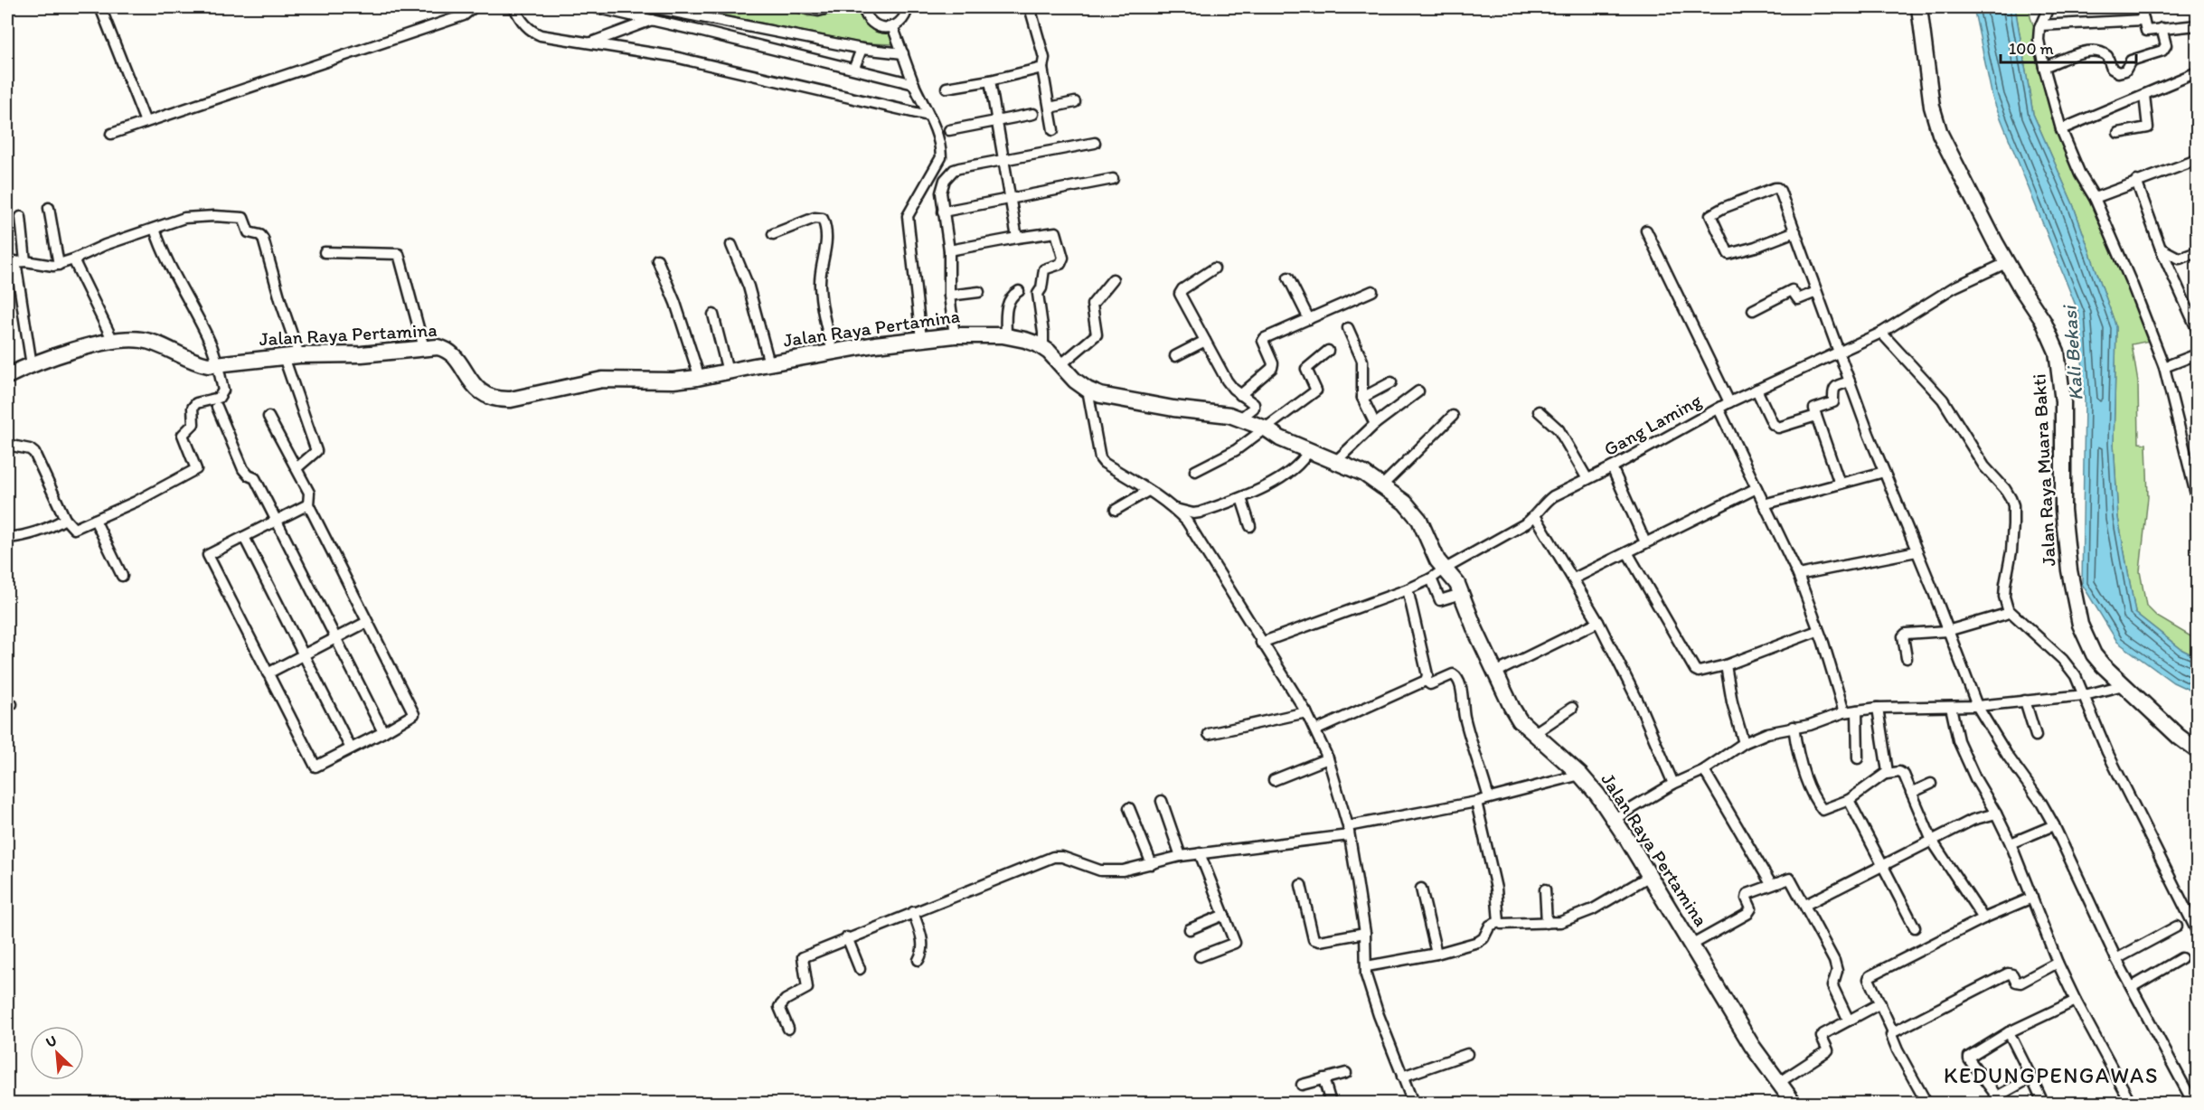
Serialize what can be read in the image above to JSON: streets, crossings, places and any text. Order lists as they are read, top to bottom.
{
  "streets": {
    "main road": ["Jalan Raya Pertamina", "Jalan Raya Muara Bakti"],
    "street": ["Gang Laming"]
  },
  "crossings": [
    ["Jalan Raya Pertamina", "Gang Laming"],
    ["Gang Laming", "Jalan Raya Muara Bakti"]
  ],
  "districts": ["KEDUNGPENGAWAS"],
  "water": ["Kali Bekasi"],
  "scale_bar": "100 m",
  "north": "top left"
}
